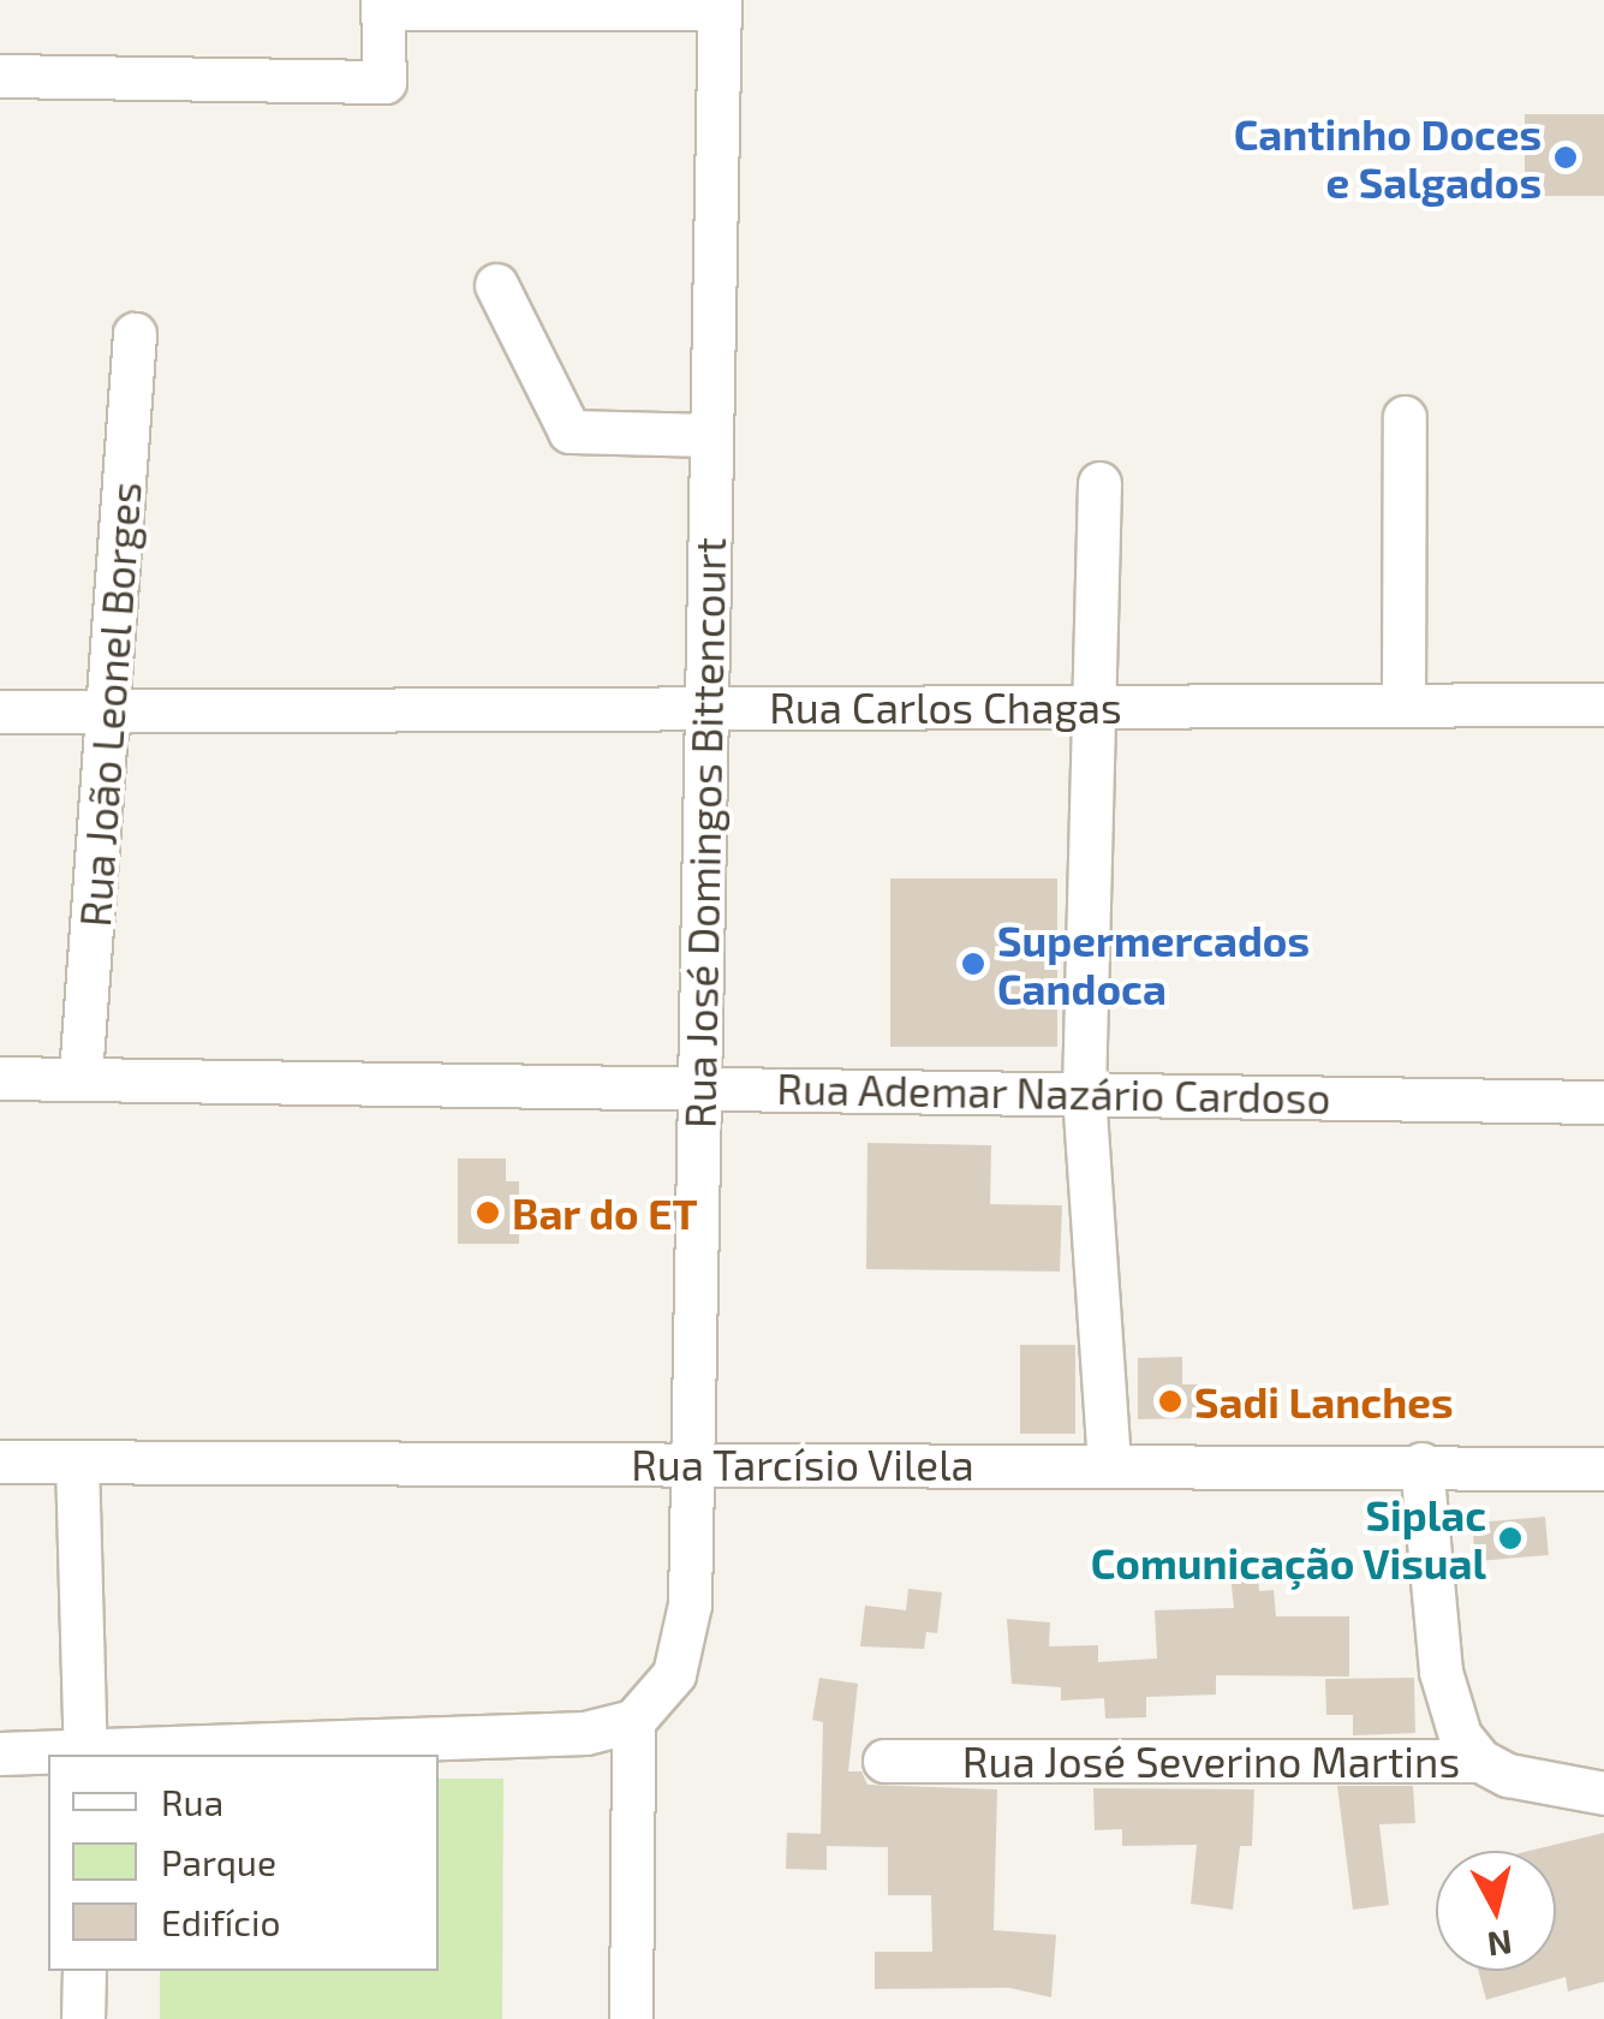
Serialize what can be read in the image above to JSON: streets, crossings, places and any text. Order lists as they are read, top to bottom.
{
  "streets": {
    "street": [
      "Rua João Leonel Borges",
      "Rua Carlos Chagas",
      "Rua José Domingos Bittencourt",
      "Rua Ademar Nazário Cardoso",
      "Rua Tarcísio Vilela",
      "Rua José Severino Martins"
    ]
  },
  "crossings": [
    ["Rua João Leonel Borges", "Rua Carlos Chagas"],
    ["Rua João Leonel Borges", "Rua Ademar Nazário Cardoso"],
    ["Rua Carlos Chagas", "Rua José Domingos Bittencourt"],
    ["Rua José Domingos Bittencourt", "Rua Ademar Nazário Cardoso"],
    ["Rua José Domingos Bittencourt", "Rua Tarcísio Vilela"]
  ],
  "places": [
    "Cantinho Doces e Salgados",
    "Supermercados Candoca",
    "Bar do ET",
    "Sadi Lanches",
    "Siplac Comunicação Visual"
  ],
  "legend": ["Rua", "Parque", "Edifício"],
  "north": "bottom"
}
